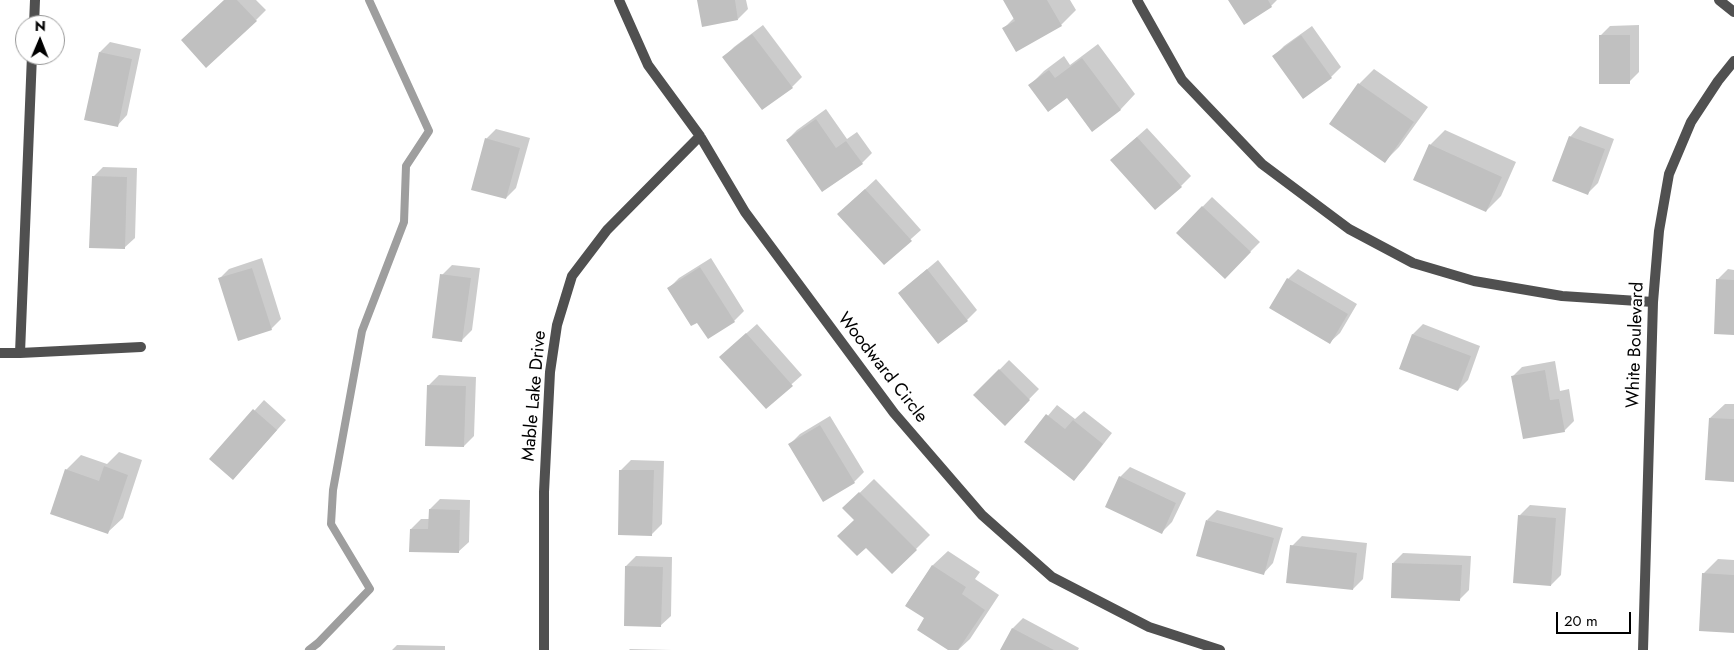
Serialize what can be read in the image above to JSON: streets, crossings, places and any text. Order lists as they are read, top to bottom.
{
  "streets": {
    "street": ["White Boulevard", "Woodward Circle", "Mable Lake Drive"]
  },
  "crossings": [
    ["Woodward Circle", "Mable Lake Drive"]
  ],
  "scale_bar": "20 m",
  "north": "top"
}
